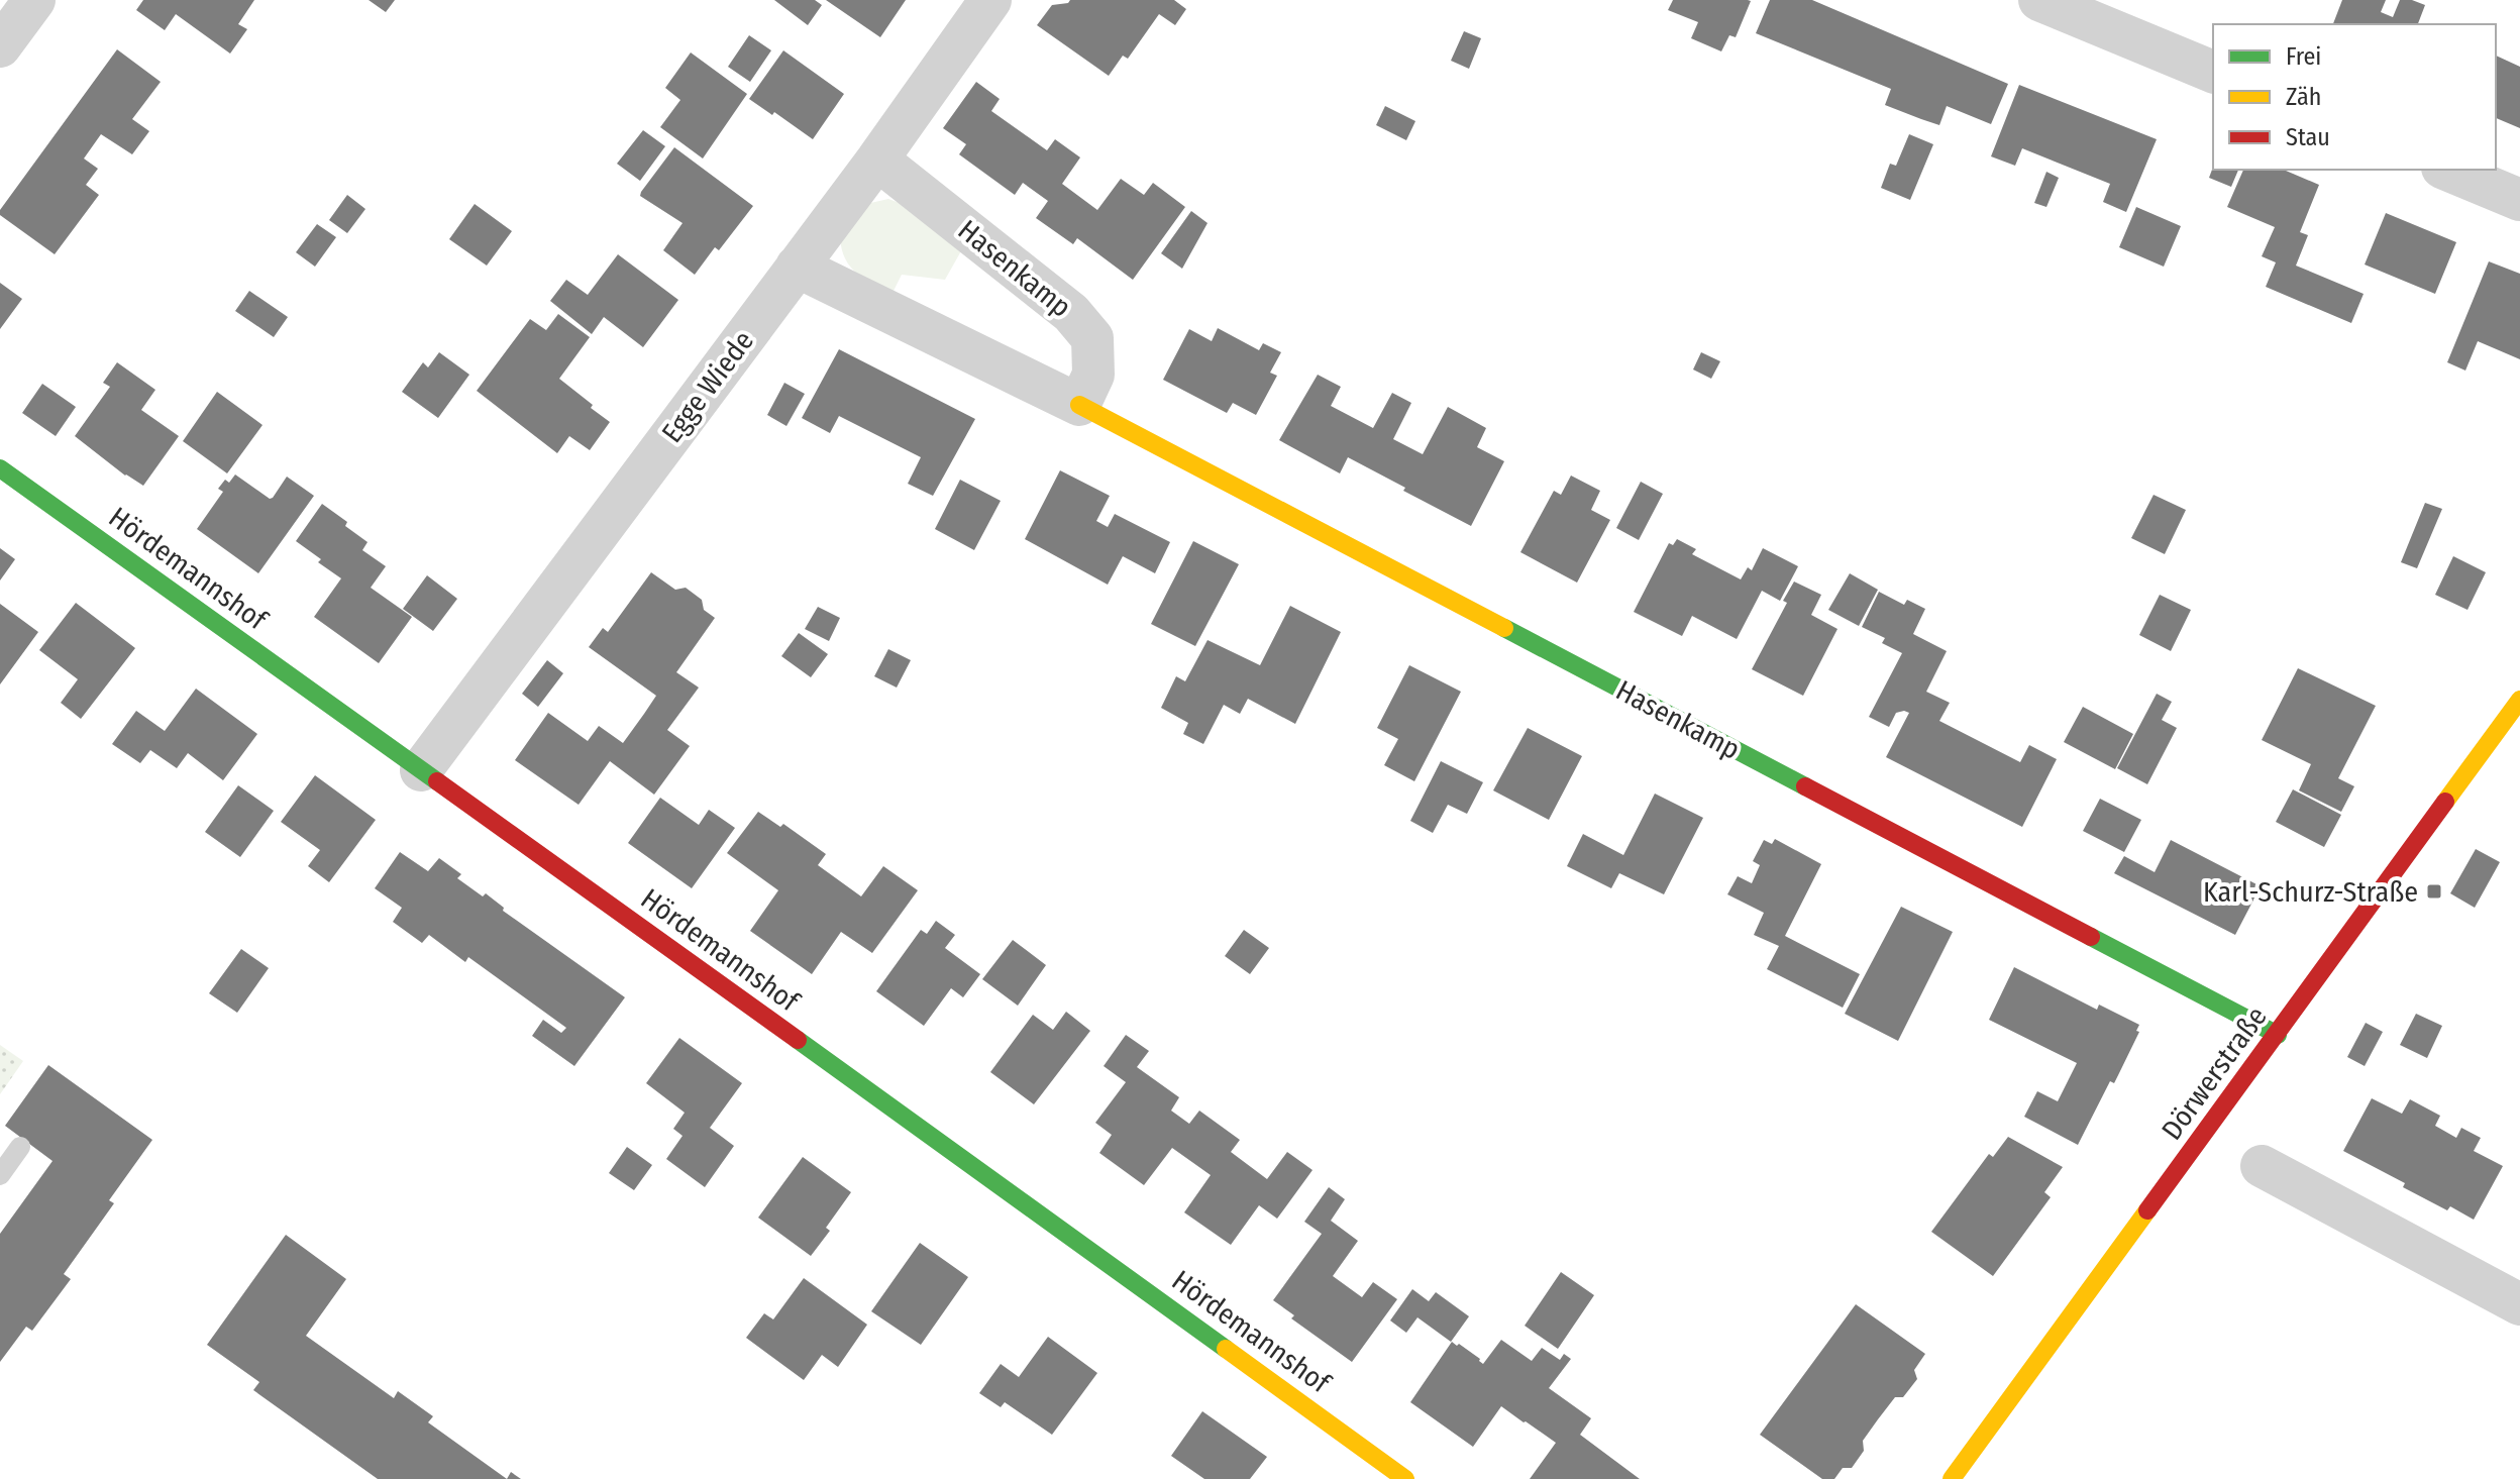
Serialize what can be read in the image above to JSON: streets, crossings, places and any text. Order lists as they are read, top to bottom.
{
  "streets": {
    "street": [
      "Hasenkamp",
      "Egge Wiede",
      "Hördemannshof",
      "Dörwerstraße"
    ]
  },
  "crossings": [
    ["Hasenkamp", "Egge Wiede"],
    ["Hasenkamp", "Dörwerstraße"],
    ["Egge Wiede", "Hördemannshof"]
  ],
  "places": {
    "transit": ["Karl-Schurz-Straße"]
  },
  "legend": ["Frei", "Zäh", "Stau"]
}
